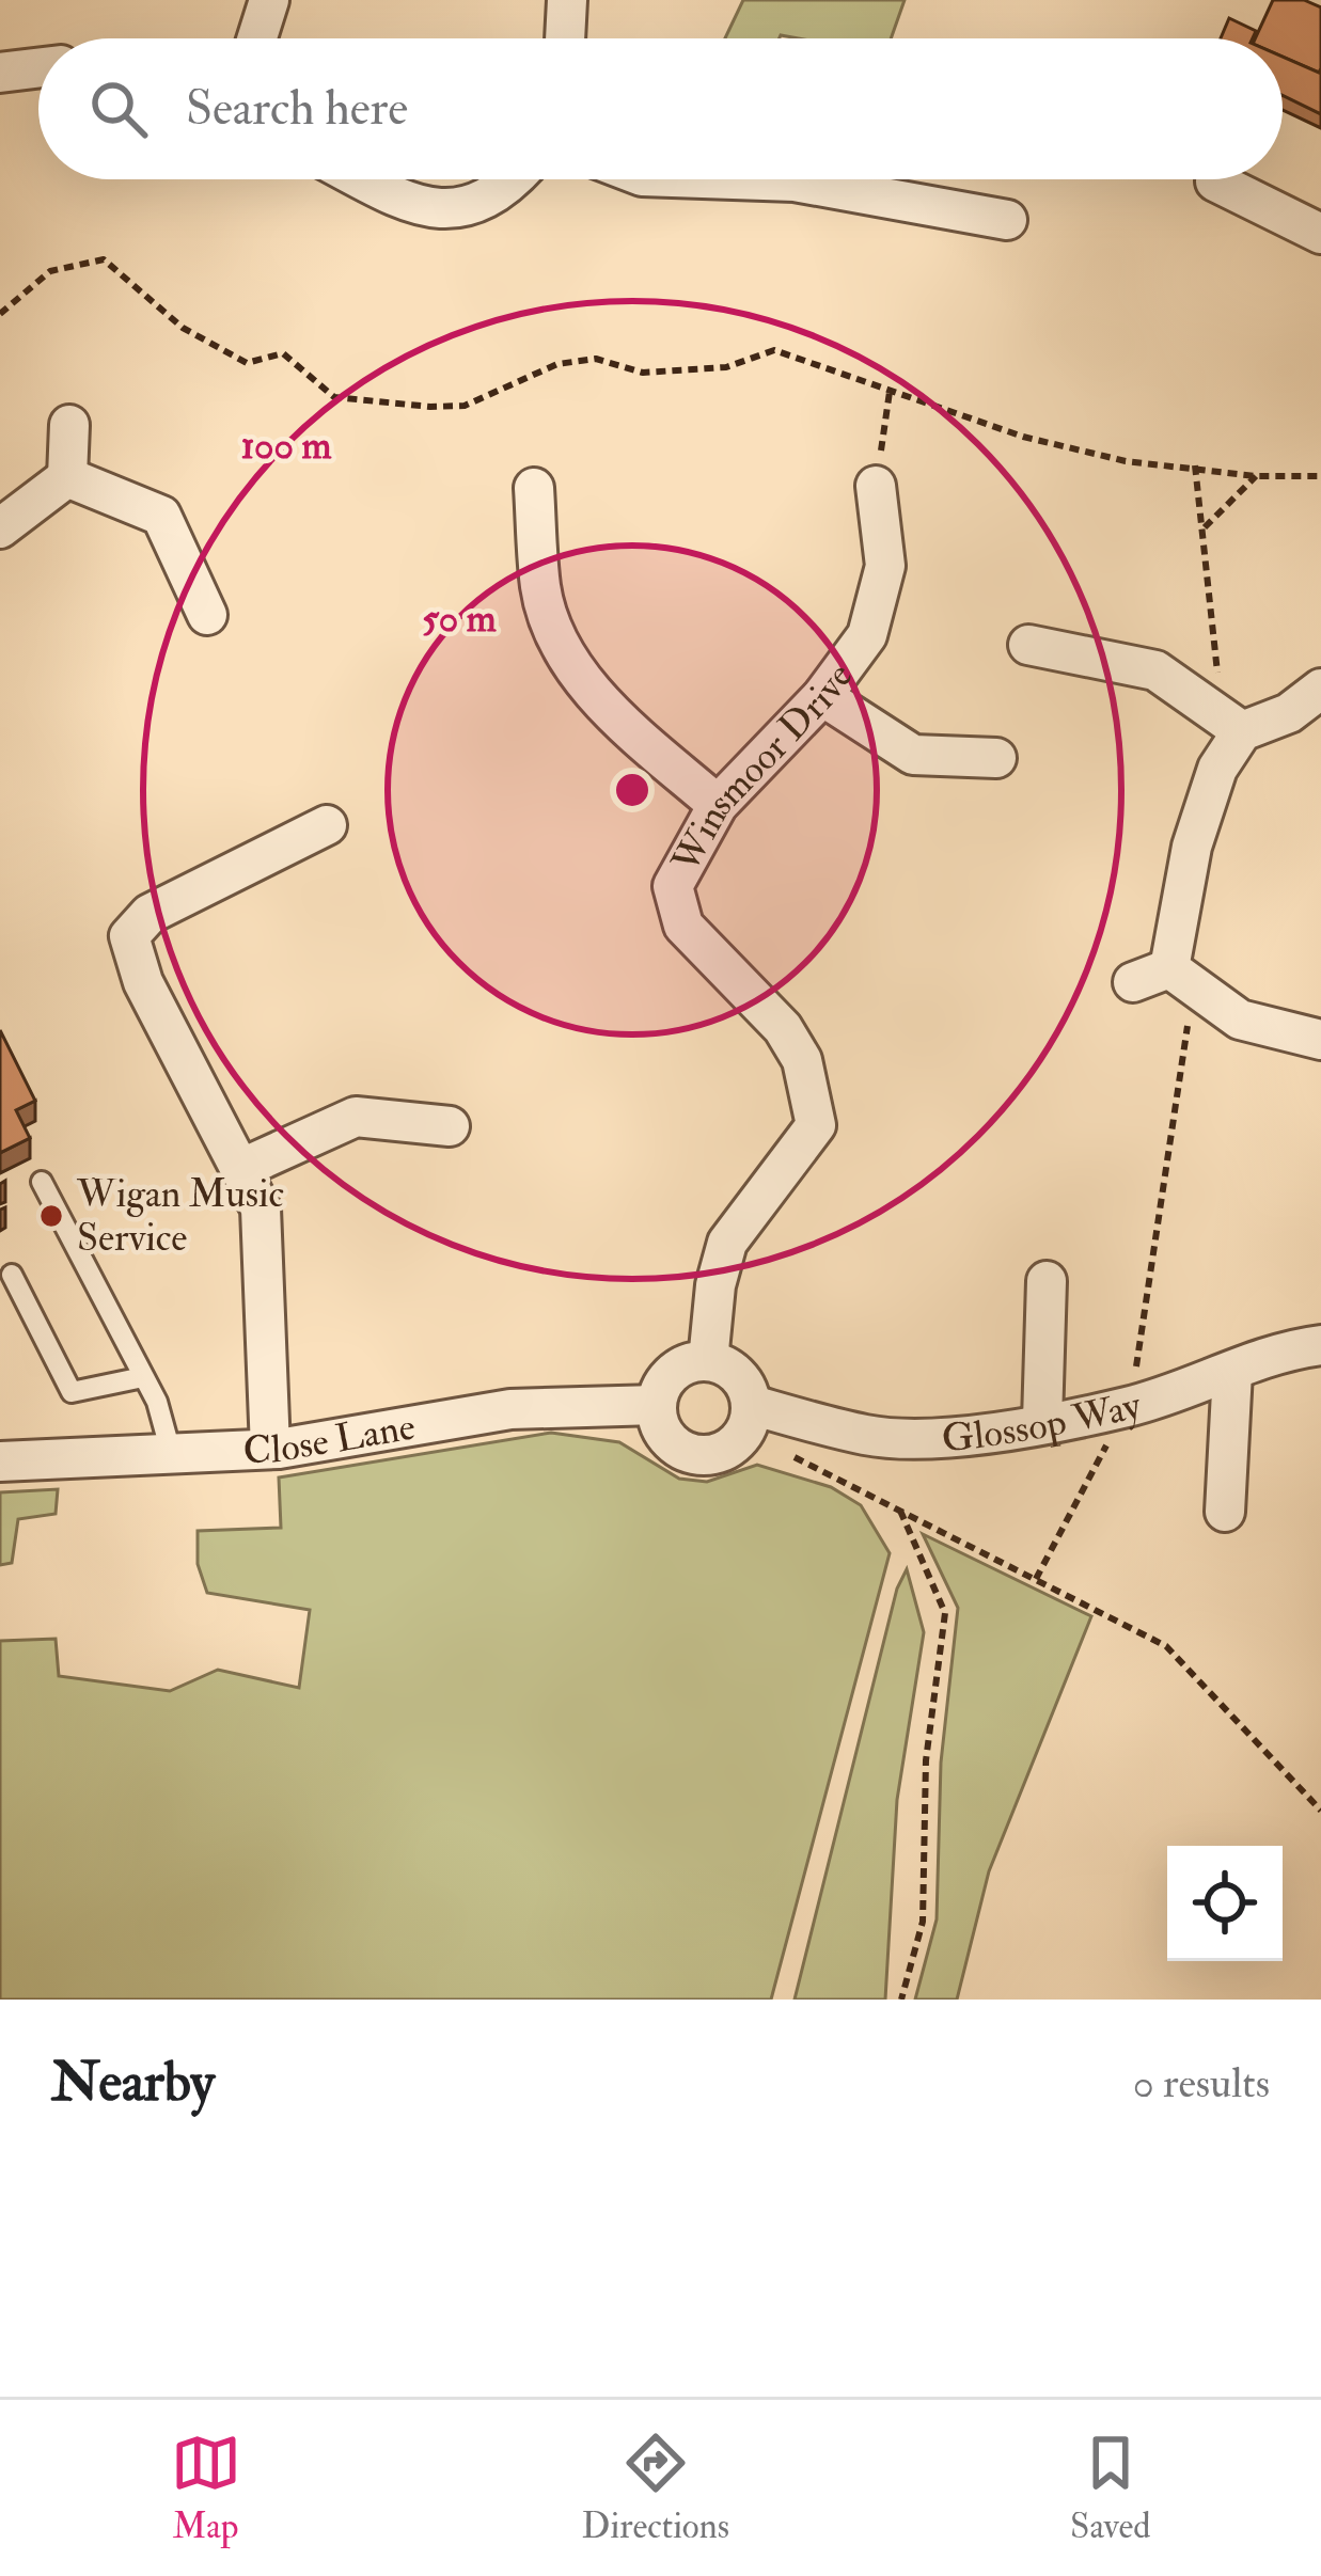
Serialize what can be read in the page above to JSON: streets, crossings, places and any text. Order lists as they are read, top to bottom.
{
  "streets": {
    "street": ["Winsmoor Drive", "Glossop Way", "Close Lane"]
  },
  "crossings": [
    ["Winsmoor Drive", "Glossop Way"],
    ["Winsmoor Drive", "Close Lane"],
    ["Glossop Way", "Close Lane"]
  ],
  "places": ["Wigan Music Service"],
  "page": {
    "search": "Search here",
    "heading": ["Nearby", "0 results"],
    "nav": ["Map", "Directions", "Saved"]
  },
  "rings": ["100 m", "50 m"]
}
